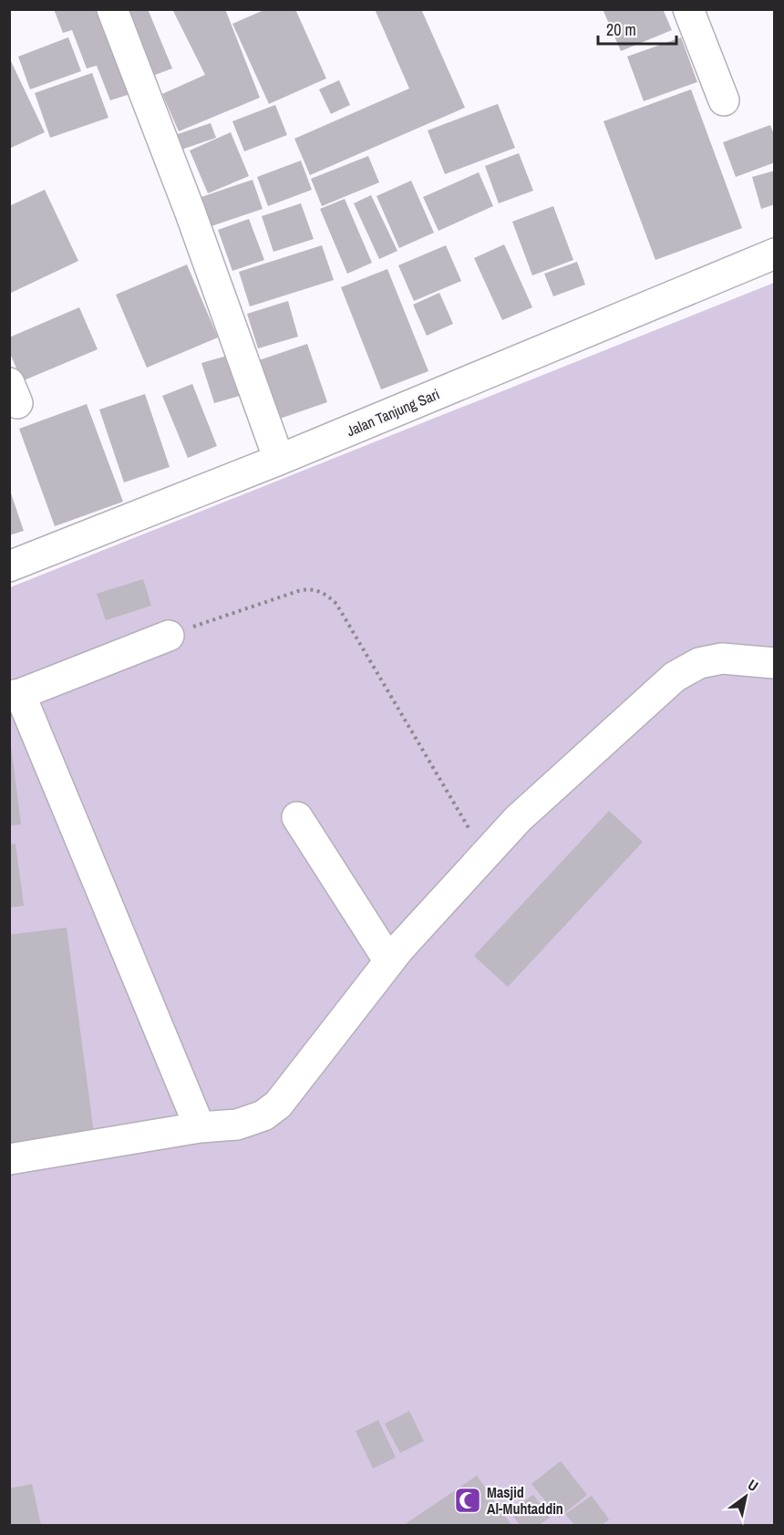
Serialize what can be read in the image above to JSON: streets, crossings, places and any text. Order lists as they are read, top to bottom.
{
  "streets": {
    "street": ["Jalan Tanjung Sari"]
  },
  "places": {
    "mosque": ["Masjid Al-Muhtaddin"]
  },
  "scale_bar": "20 m",
  "north": "top right"
}
